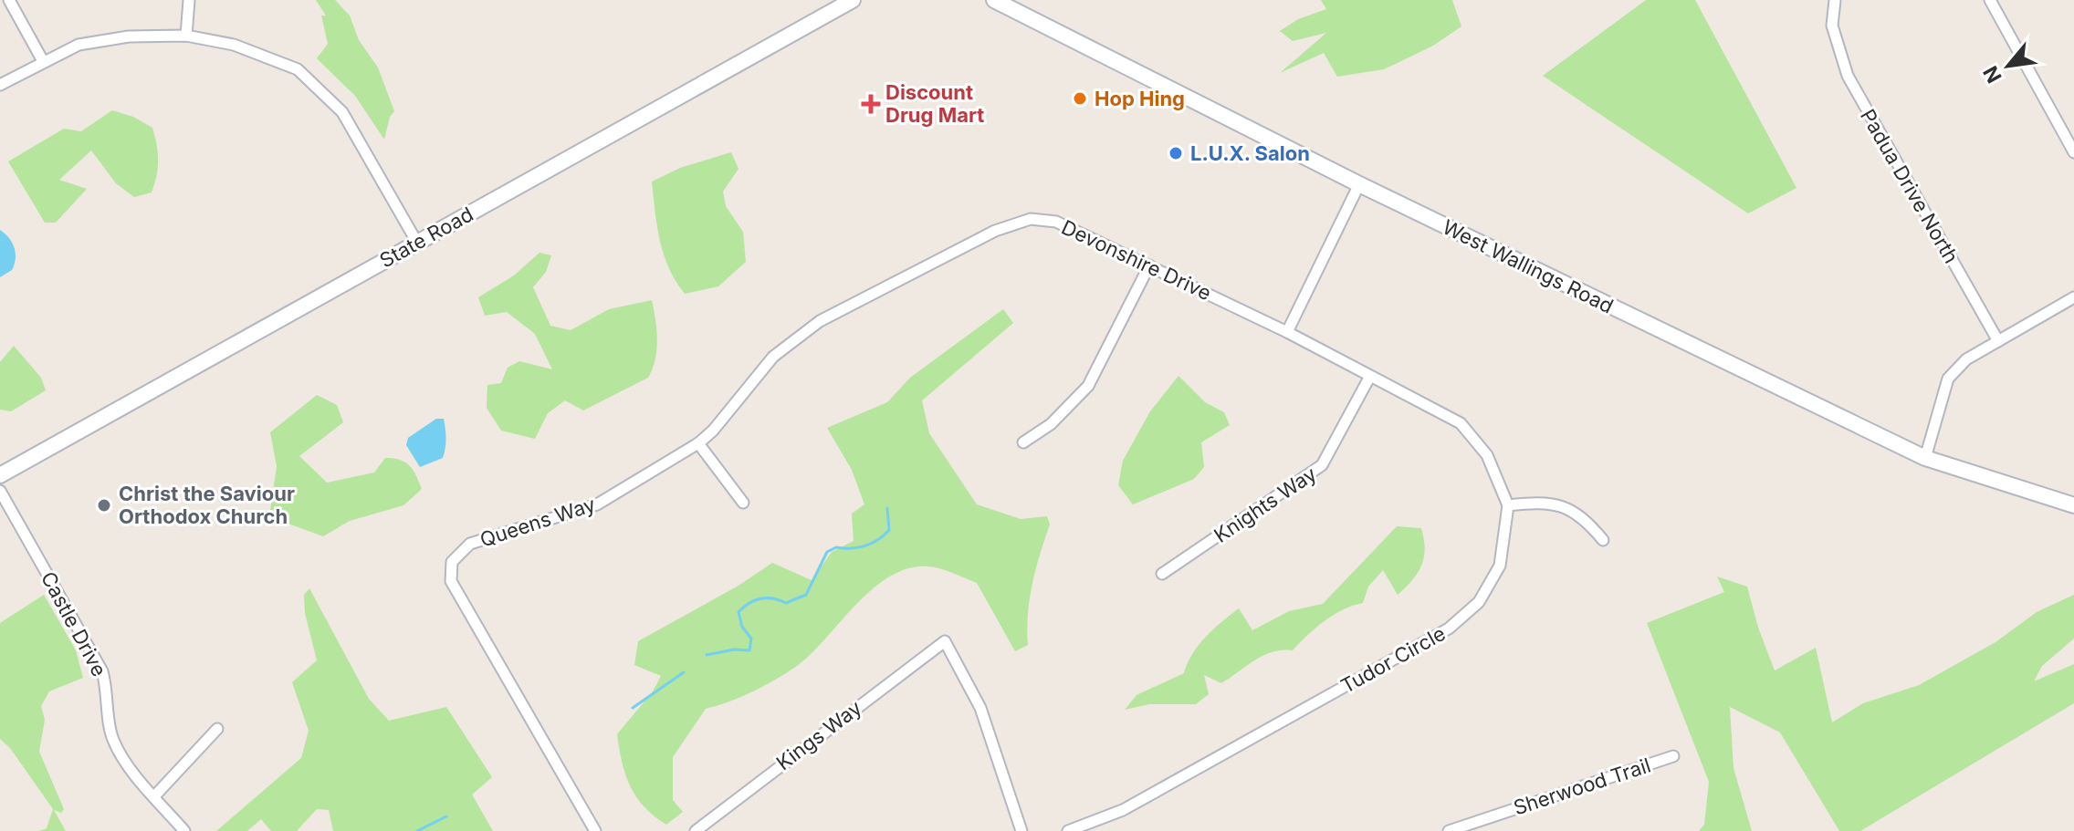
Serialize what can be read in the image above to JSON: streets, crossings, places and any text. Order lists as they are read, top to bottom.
{
  "streets": {
    "street": [
      "Padua Drive North",
      "State Road",
      "Devonshire Drive",
      "West Wallings Road",
      "Knights Way",
      "Queens Way",
      "Castle Drive",
      "Tudor Circle",
      "Kings Way",
      "Sherwood Trail"
    ]
  },
  "crossings": [
    ["Devonshire Drive", "Queens Way"]
  ],
  "places": {
    "other": ["Hop Hing", "L.U.X. Salon", "Christ the Saviour Orthodox Church"],
    "health": ["Discount Drug Mart"]
  },
  "north": "bottom left"
}
